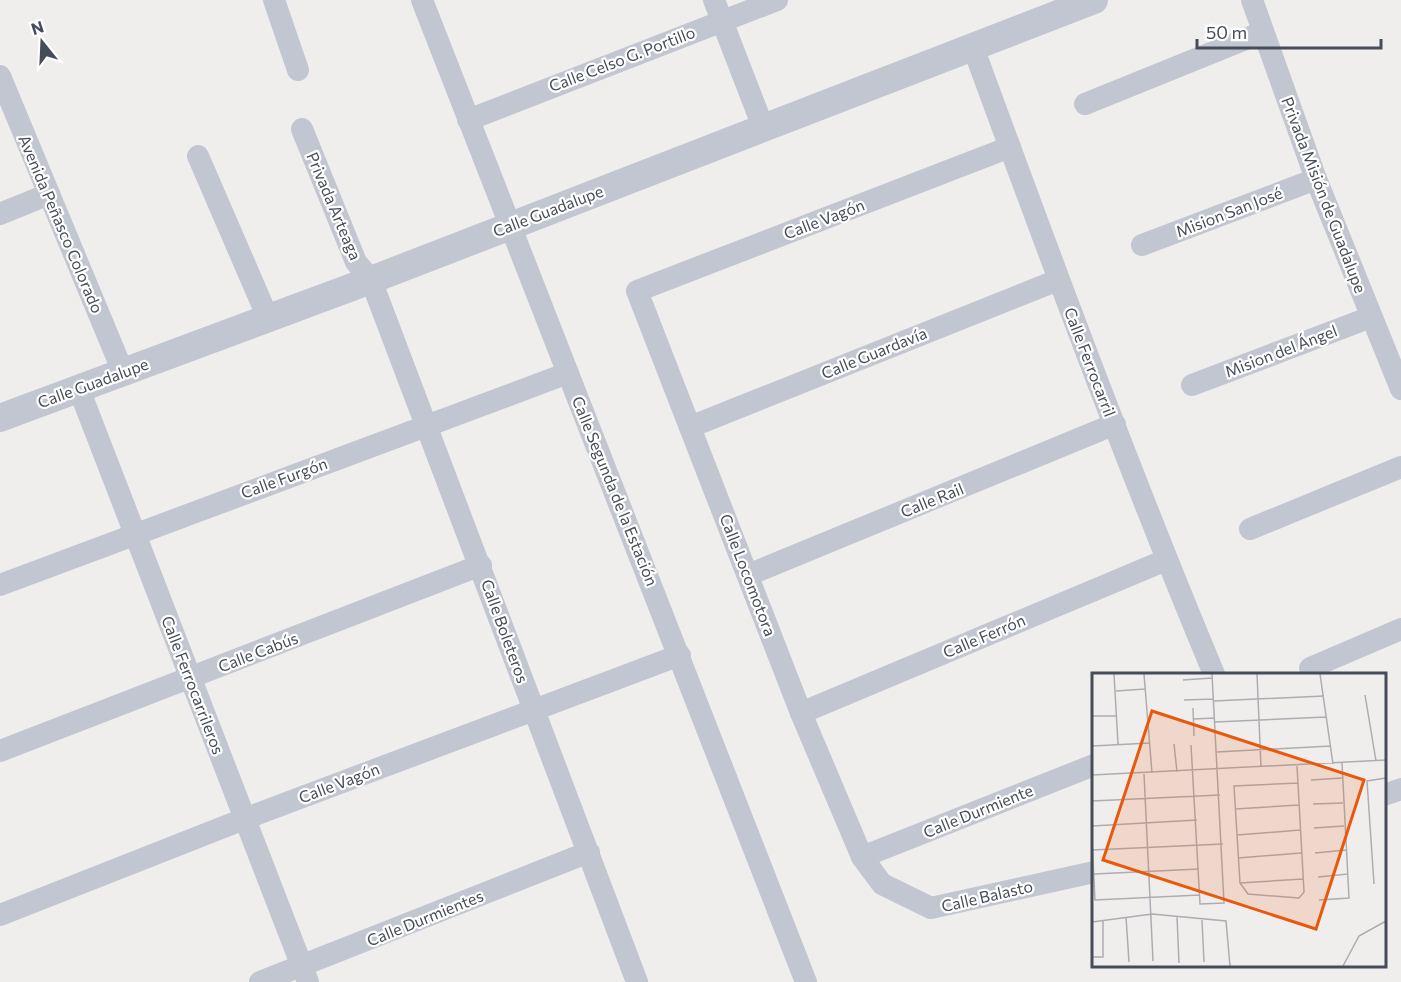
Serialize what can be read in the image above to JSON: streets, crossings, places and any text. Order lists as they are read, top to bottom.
{
  "streets": {
    "street": [
      "Calle Celso G. Portillo",
      "Privada Misión de Guadalupe",
      "Privada Arteaga",
      "Calle Guadalupe",
      "Mision San José",
      "Calle Vagón",
      "Avenida Peñasco Colorado",
      "Mision del Ángel",
      "Calle Guardavía",
      "Calle Ferrocarril",
      "Calle Furgón",
      "Calle Segunda de la Estación",
      "Calle Rail",
      "Calle Locomotora",
      "Calle Boleteros",
      "Calle Ferrón",
      "Calle Cabús",
      "Calle Ferrocarrileros",
      "Calle Durmiente",
      "Calle Balasto",
      "Calle Durmientes"
    ]
  },
  "crossings": [
    ["Calle Celso G. Portillo", "Calle Segunda de la Estación"],
    ["Privada Misión de Guadalupe", "Mision San José"],
    ["Privada Misión de Guadalupe", "Mision del Ángel"],
    ["Privada Arteaga", "Calle Guadalupe"],
    ["Privada Arteaga", "Calle Boleteros"],
    ["Calle Guadalupe", "Avenida Peñasco Colorado"],
    ["Calle Guadalupe", "Calle Ferrocarril"],
    ["Calle Guadalupe", "Calle Segunda de la Estación"],
    ["Calle Guadalupe", "Calle Boleteros"],
    ["Calle Guadalupe", "Calle Ferrocarrileros"],
    ["Calle Vagón", "Calle Ferrocarril"],
    ["Calle Vagón", "Calle Segunda de la Estación"],
    ["Calle Vagón", "Calle Locomotora"],
    ["Calle Vagón", "Calle Boleteros"],
    ["Calle Vagón", "Calle Ferrocarrileros"],
    ["Calle Guardavía", "Calle Ferrocarril"],
    ["Calle Guardavía", "Calle Locomotora"],
    ["Calle Ferrocarril", "Calle Rail"],
    ["Calle Ferrocarril", "Calle Ferrón"],
    ["Calle Furgón", "Calle Segunda de la Estación"],
    ["Calle Furgón", "Calle Boleteros"],
    ["Calle Furgón", "Calle Ferrocarrileros"],
    ["Calle Rail", "Calle Locomotora"],
    ["Calle Locomotora", "Calle Ferrón"],
    ["Calle Locomotora", "Calle Durmiente"],
    ["Calle Locomotora", "Calle Balasto"],
    ["Calle Boleteros", "Calle Cabús"],
    ["Calle Boleteros", "Calle Durmientes"],
    ["Calle Cabús", "Calle Ferrocarrileros"],
    ["Calle Ferrocarrileros", "Calle Durmientes"],
    ["Calle Durmiente", "Calle Balasto"]
  ],
  "scale_bar": "50 m",
  "north": "top"
}
